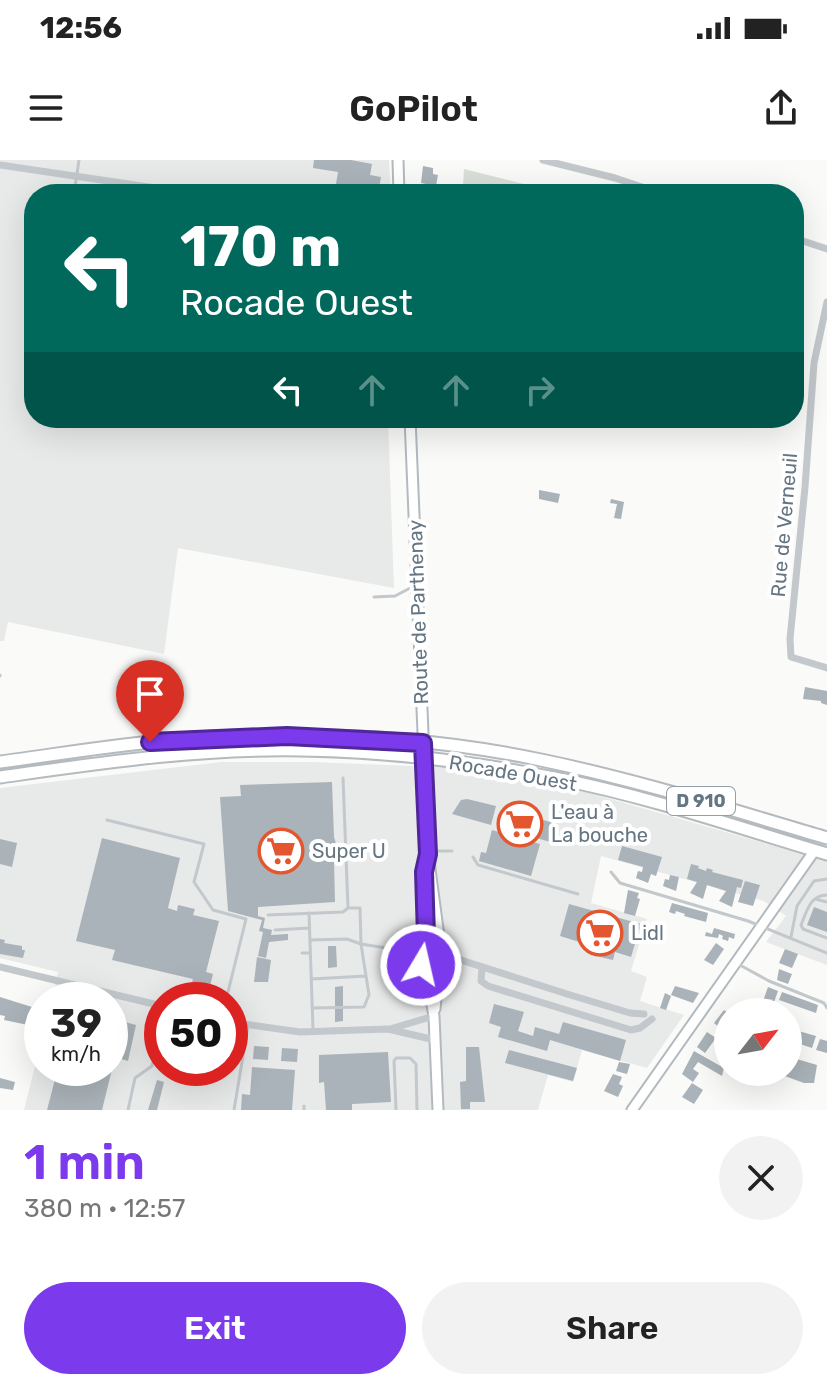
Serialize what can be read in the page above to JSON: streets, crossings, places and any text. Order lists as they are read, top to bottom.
{
  "streets": {
    "main road": ["Route de Parthenay", "Rocade Ouest", "D 910"],
    "street": ["Rue de Verneuil"]
  },
  "crossings": [
    ["Route de Parthenay", "Rocade Ouest"],
    ["Route de Parthenay", "D 910"],
    ["Rocade Ouest", "D 910"]
  ],
  "places": {
    "supermarket": ["L'eau à La bouche", "Super U", "Lidl"]
  },
  "north": "top right",
  "page": {
    "status": "12:56",
    "header": "GoPilot",
    "turn": ["170 m", "Rocade Ouest"],
    "speed": "39 km/h",
    "limit": "50",
    "heading": ["1 min", "380 m · 12:57"],
    "buttons": ["Exit", "Share"]
  }
}
